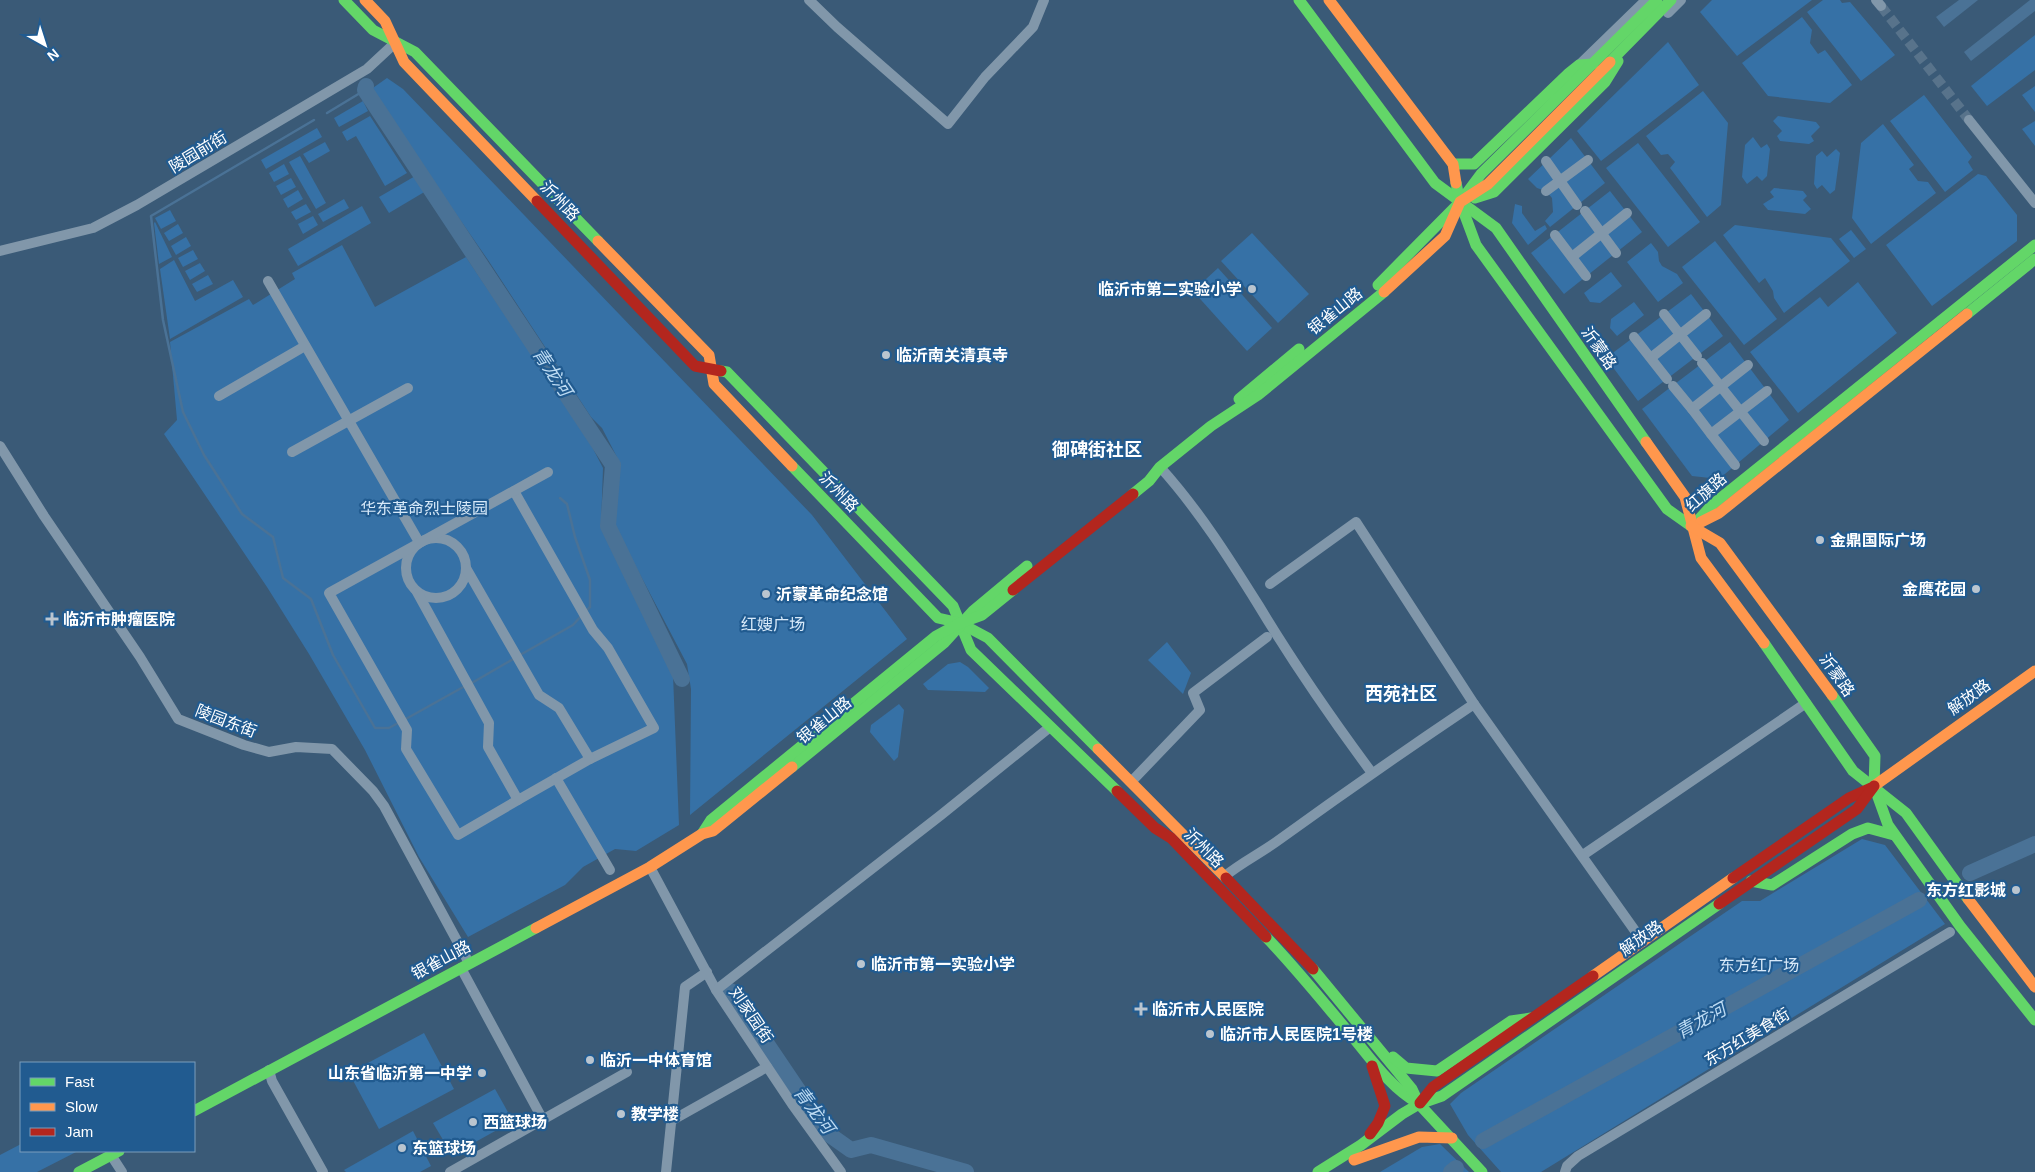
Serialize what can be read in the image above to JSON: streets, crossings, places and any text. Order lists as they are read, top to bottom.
{
  "streets": {
    "main road": [
      "沂州路",
      "银雀山路",
      "沂蒙路",
      "红旗路",
      "解放路"
    ],
    "street": [
      "陵园前街",
      "陵园东街",
      "刘家园街",
      "东方红美食街"
    ]
  },
  "crossings": [
    ["陵园前街", "沂州路"],
    ["沂州路", "银雀山路"],
    ["沂州路", "解放路"],
    ["银雀山路", "沂蒙路"],
    ["银雀山路", "陵园东街"],
    ["银雀山路", "刘家园街"],
    ["沂蒙路", "红旗路"],
    ["沂蒙路", "解放路"]
  ],
  "districts": ["御碑街社区", "西苑社区"],
  "water": ["青龙河"],
  "parks": ["华东革命烈士陵园", "红嫂广场", "东方红广场"],
  "places": {
    "other": [
      "临沂市第二实验小学",
      "临沂南关清真寺",
      "金鼎国际广场",
      "金鹰花园",
      "沂蒙革命纪念馆",
      "东方红影城",
      "临沂市第一实验小学",
      "临沂市人民医院1号楼",
      "临沂一中体育馆",
      "山东省临沂第一中学",
      "教学楼",
      "西篮球场",
      "东篮球场"
    ],
    "health": ["临沂市肿瘤医院", "临沂市人民医院"]
  },
  "legend": ["Fast", "Slow", "Jam"],
  "north": "bottom right"
}
